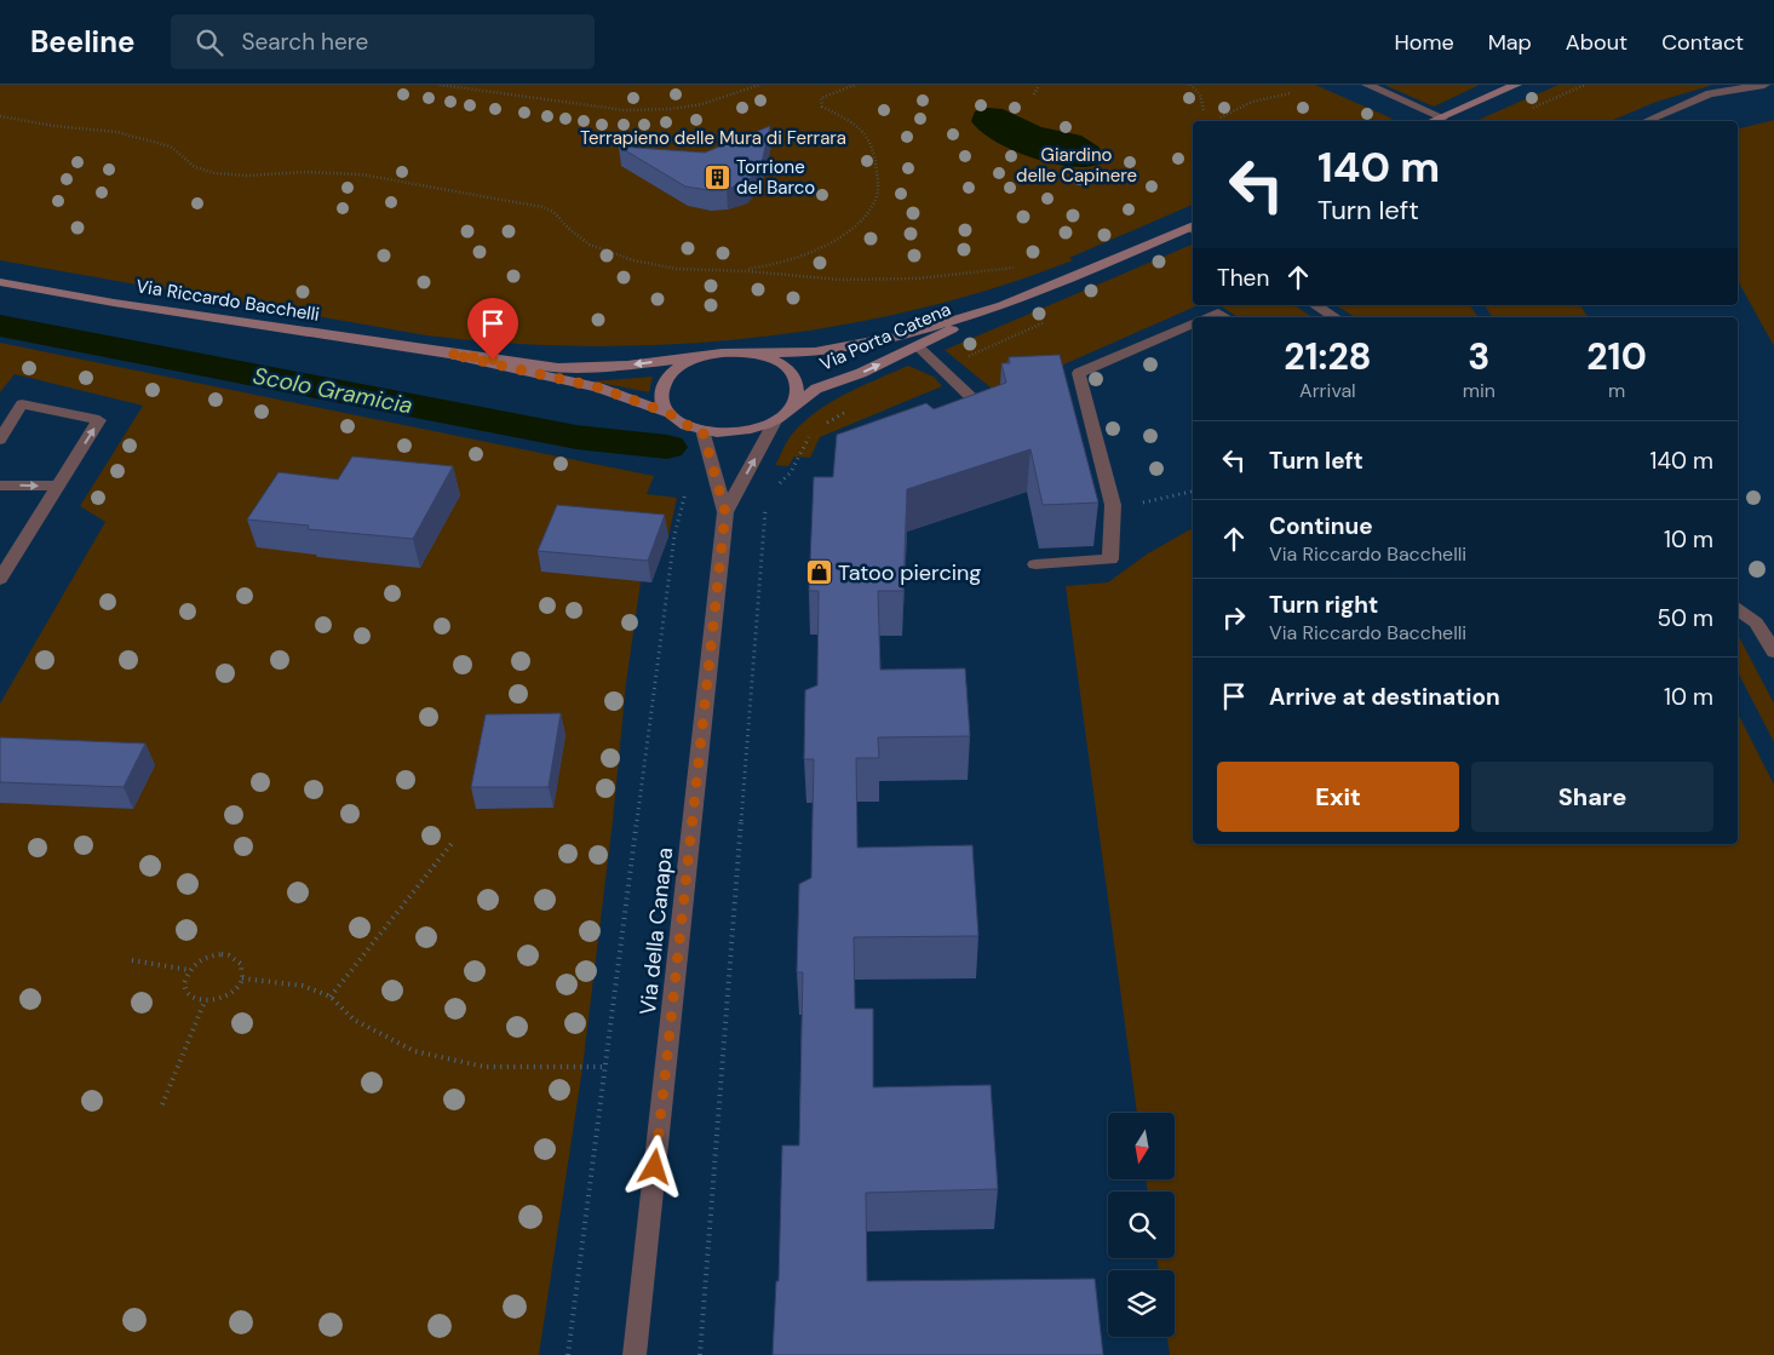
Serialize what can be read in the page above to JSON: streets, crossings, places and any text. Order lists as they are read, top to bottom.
{
  "streets": {
    "main road": ["Via Riccardo Bacchelli", "Via Porta Catena"],
    "street": ["Via della Canapa"]
  },
  "crossings": [
    ["Via Riccardo Bacchelli", "Via Porta Catena"],
    ["Via Riccardo Bacchelli", "Via della Canapa"],
    ["Via Porta Catena", "Via della Canapa"]
  ],
  "water": ["Scolo Gramicia"],
  "parks": ["Terrapieno delle Mura di Ferrara", "Giardino delle Capinere"],
  "places": {
    "building": ["Torrione del Barco"],
    "shop": ["Tatoo piercing"]
  },
  "north": "bottom",
  "page": {
    "header": "Beeline",
    "search": "Search here",
    "nav": [
      "Home",
      "Map",
      "About",
      "Contact"
    ],
    "turn": ["140 m", "Turn left"],
    "then": "Then",
    "eta": [
      "21:28",
      "Arrival",
      "3",
      "min",
      "210",
      "m"
    ],
    "list": [
      {
        "name": "Turn left",
        "value": "140 m"
      },
      {
        "name": "Continue",
        "note": "Via Riccardo Bacchelli",
        "value": "10 m"
      },
      {
        "name": "Turn right",
        "note": "Via Riccardo Bacchelli",
        "value": "50 m"
      },
      {
        "name": "Arrive at destination",
        "value": "10 m"
      }
    ],
    "buttons": ["Exit", "Share"]
  }
}
